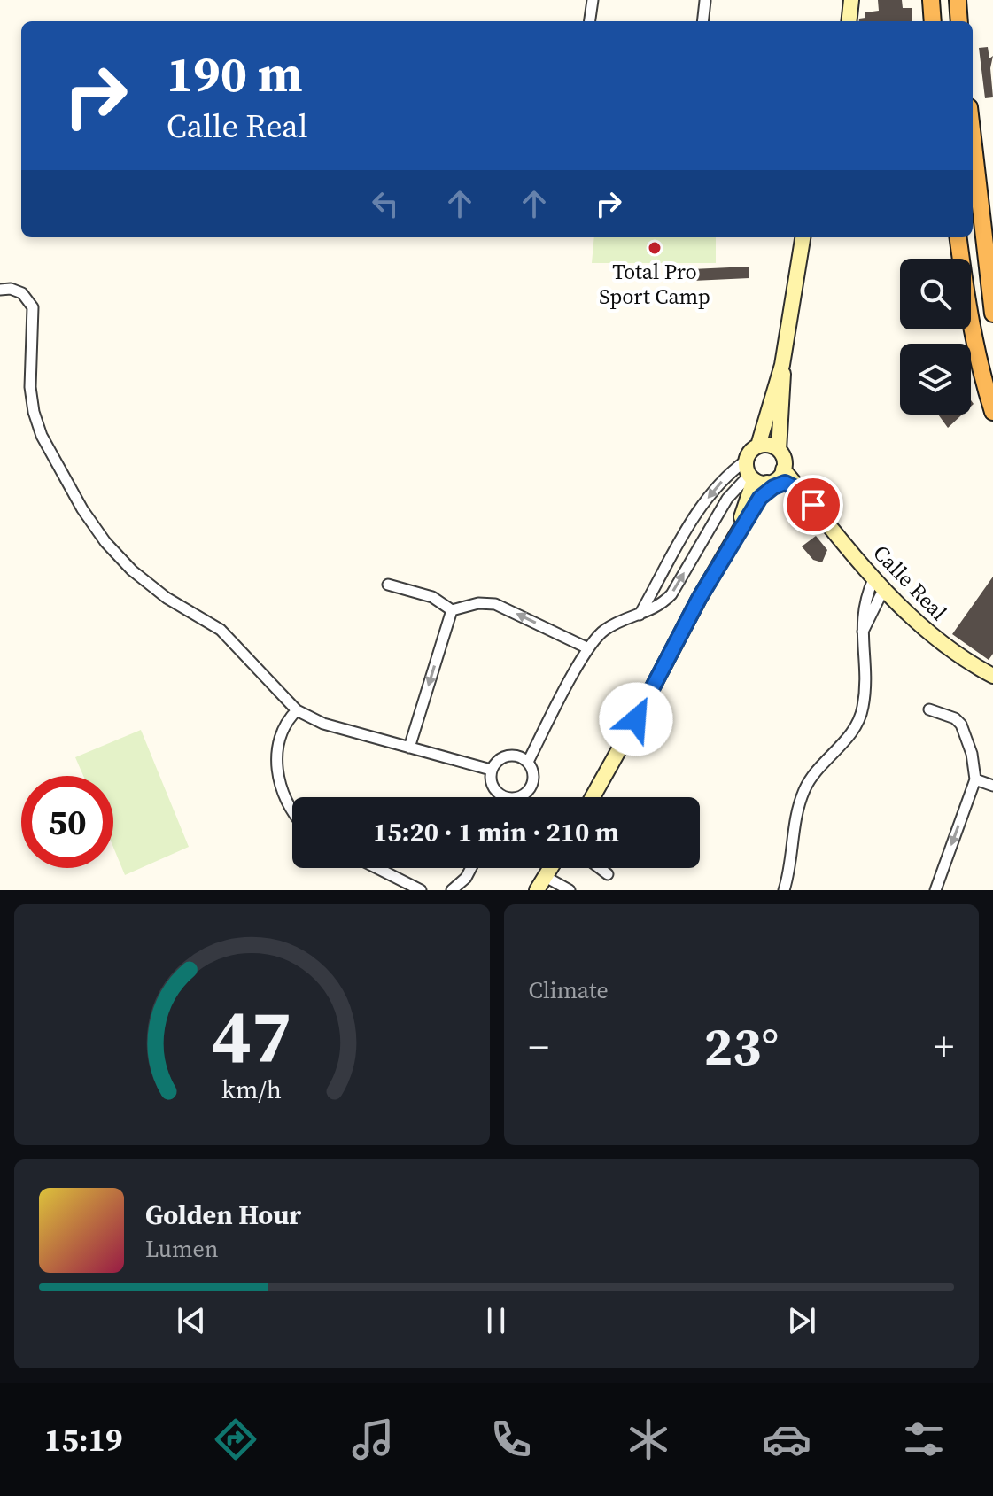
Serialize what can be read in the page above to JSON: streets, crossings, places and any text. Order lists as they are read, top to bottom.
{
  "streets": {
    "main road": ["Calle Real"]
  },
  "places": ["Total Pro Sport Camp"],
  "page": {
    "turn": ["190 m", "Calle Real"],
    "limit": "50",
    "trip": "15:20 · 1 min · 210 m",
    "tile": "Climate",
    "heat": ["−", "23°", "+"],
    "song": ["Golden Hour", "Lumen"],
    "tabs": "15:19",
    "gauge": ["47", "km/h"]
  }
}
